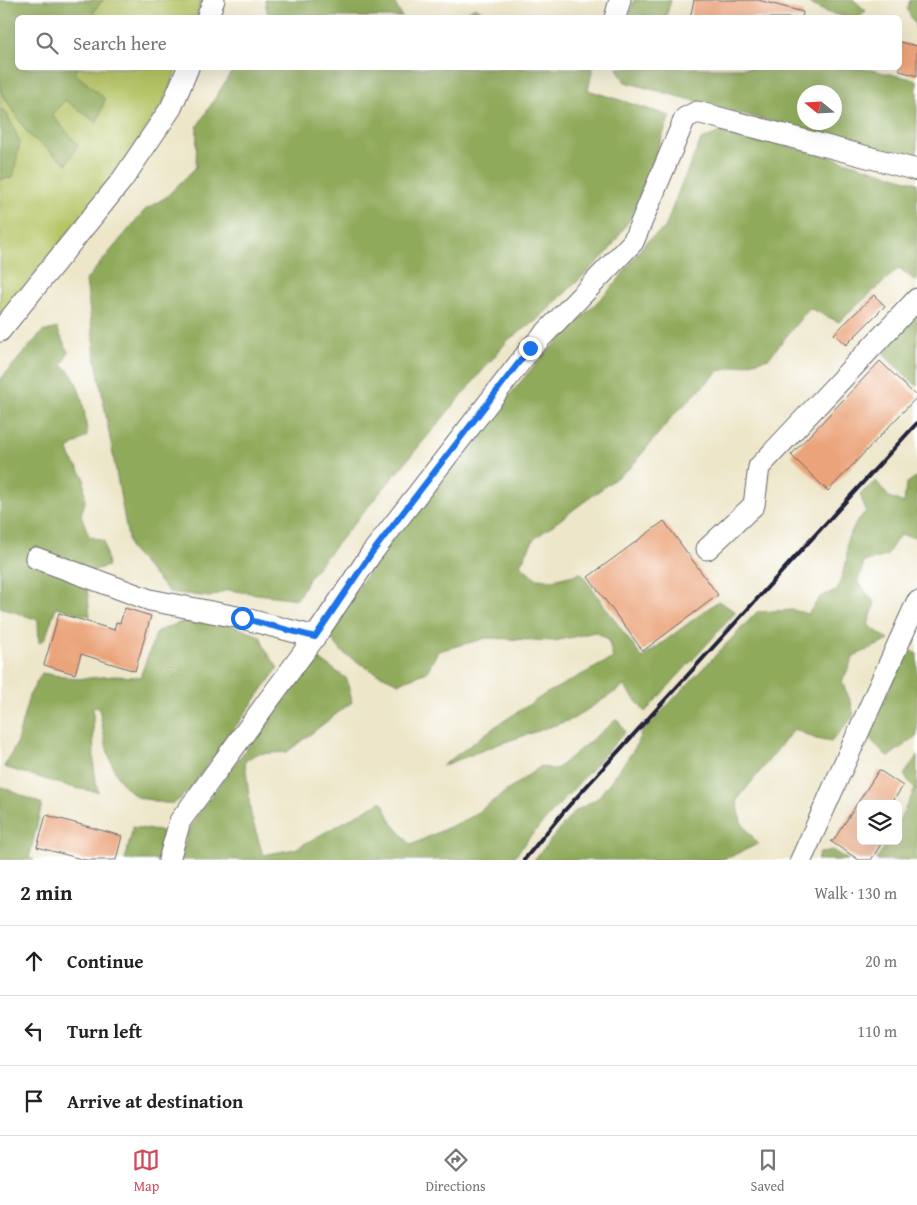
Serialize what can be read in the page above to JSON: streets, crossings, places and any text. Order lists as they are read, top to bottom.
{
  "north": "left",
  "page": {
    "search": "Search here",
    "heading": ["2 min", "Walk · 130 m"],
    "list": [
      ["Continue", "20 m"],
      ["Turn left", "110 m"],
      "Arrive at destination"
    ],
    "nav": ["Map", "Directions", "Saved"]
  }
}
